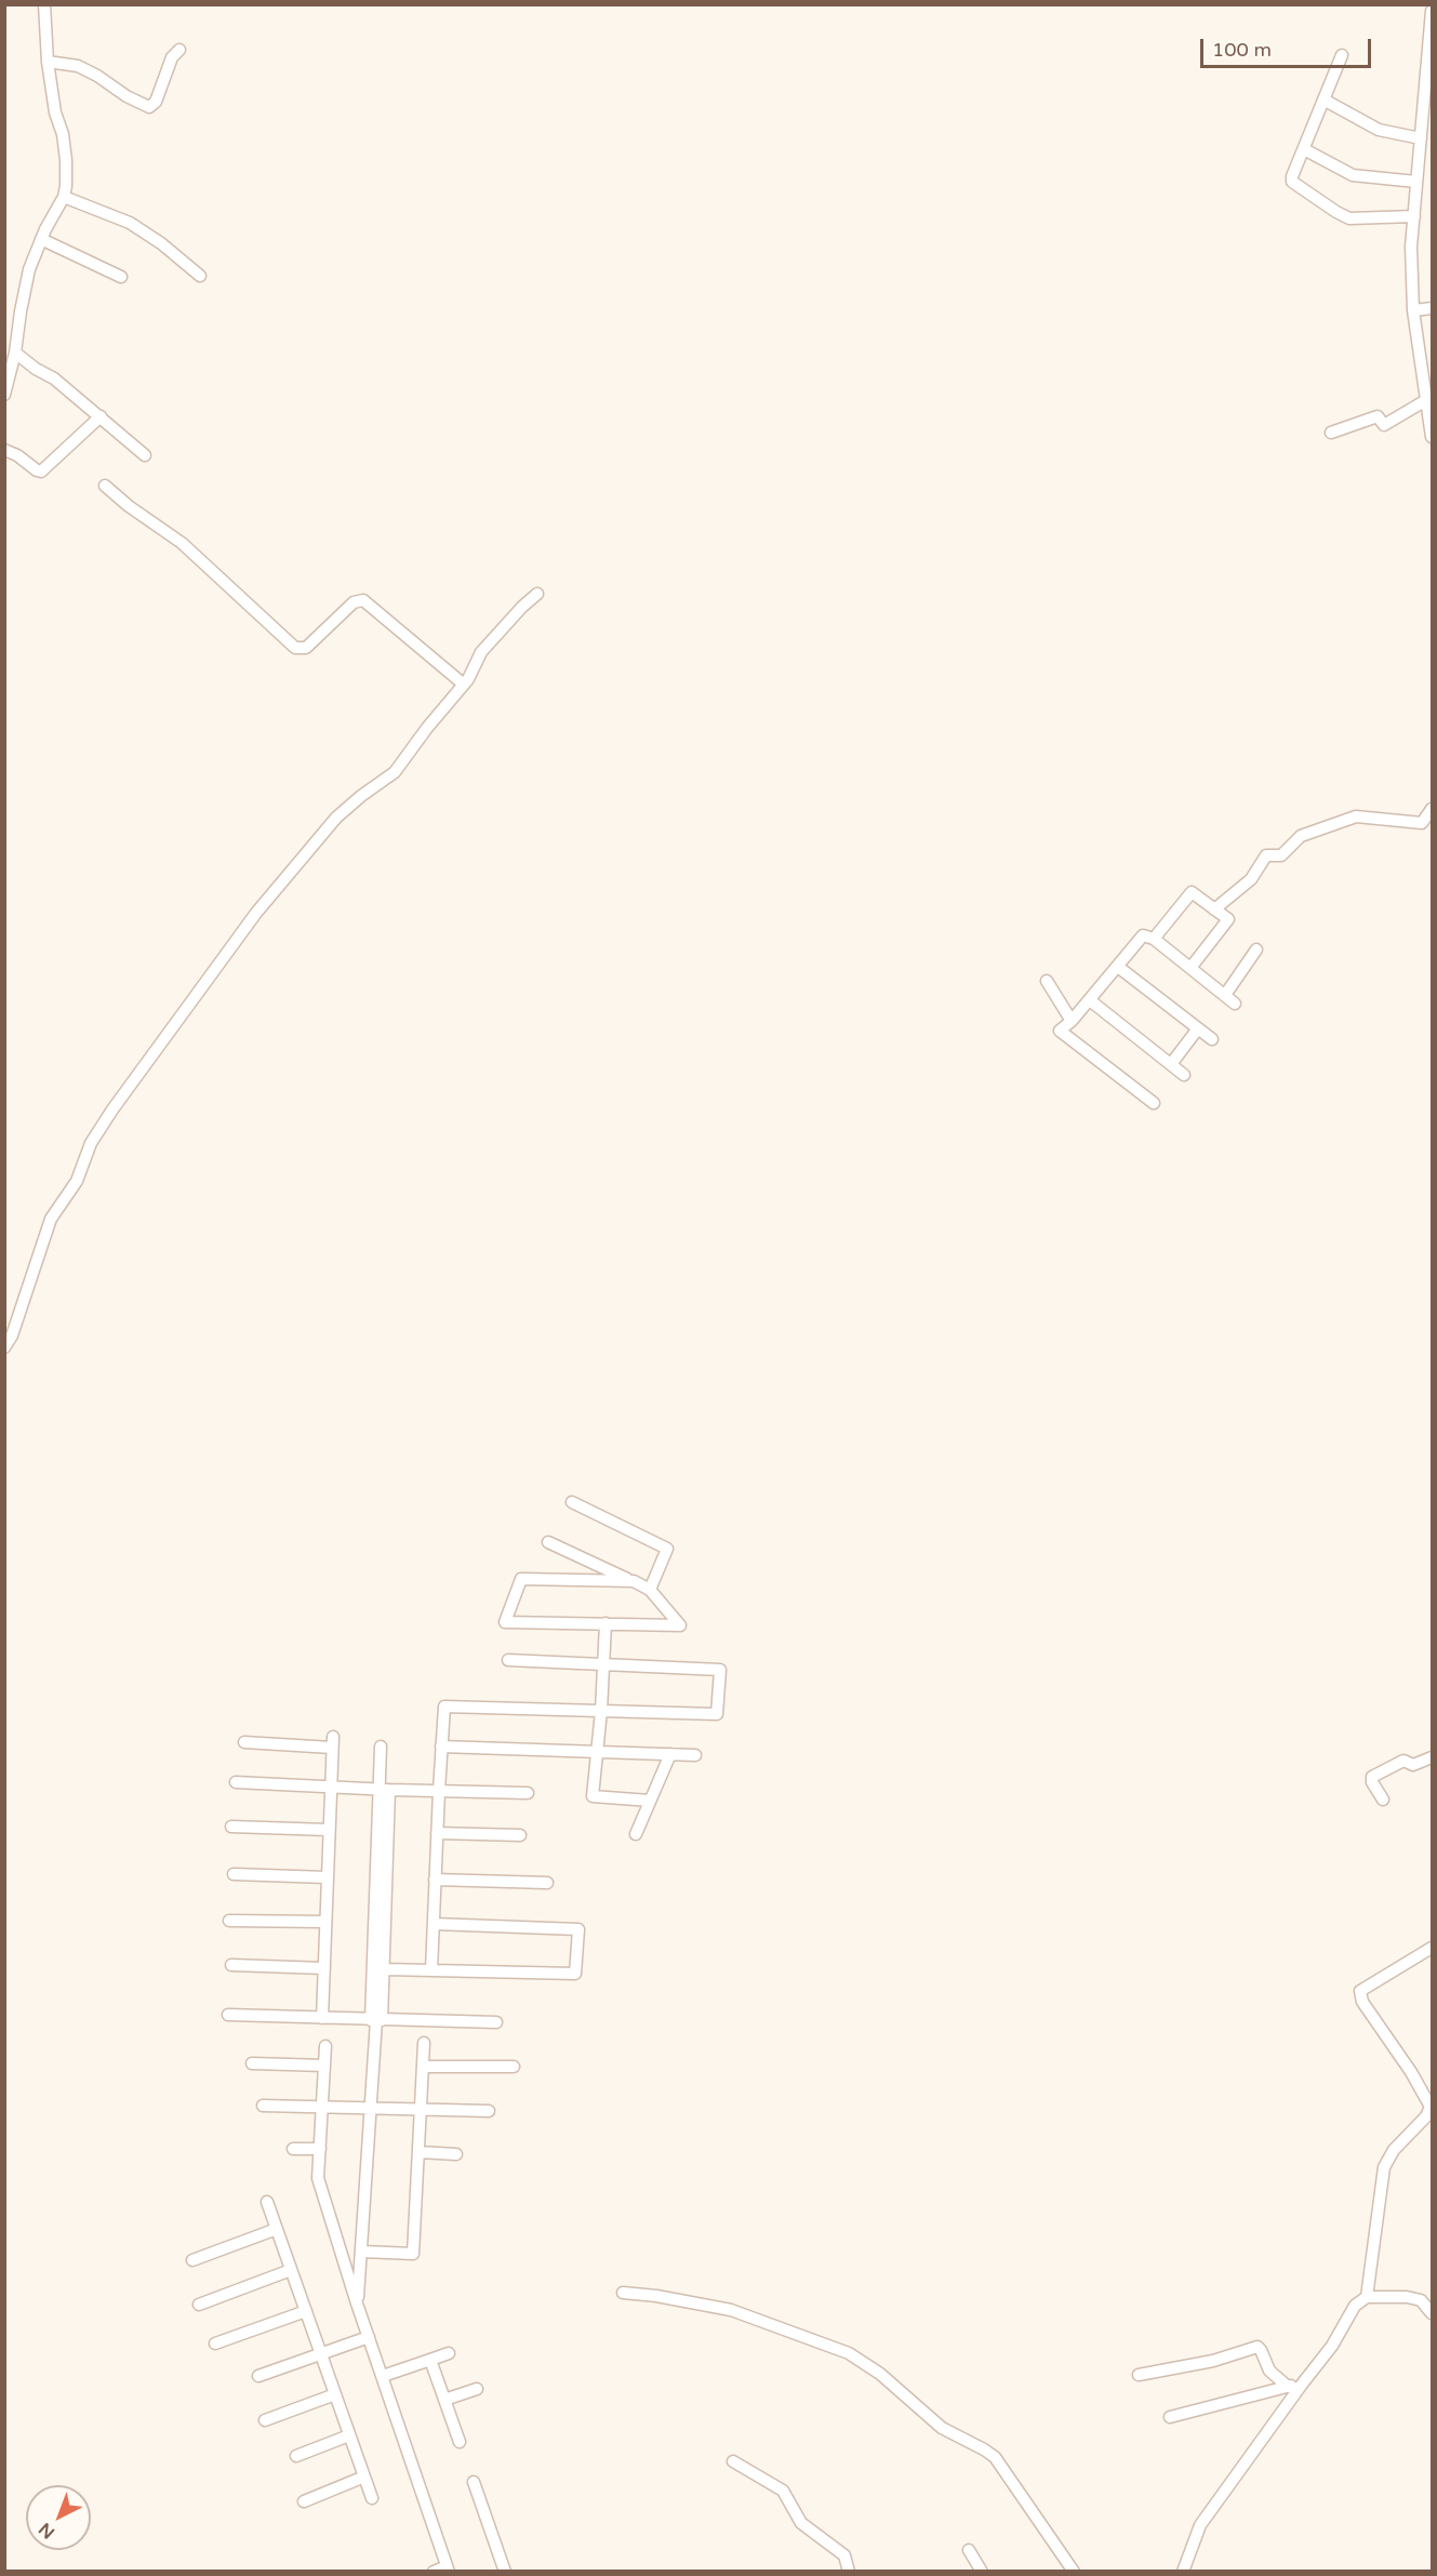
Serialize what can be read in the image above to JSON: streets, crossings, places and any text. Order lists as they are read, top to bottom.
{
  "scale_bar": "100 m",
  "north": "bottom left"
}
